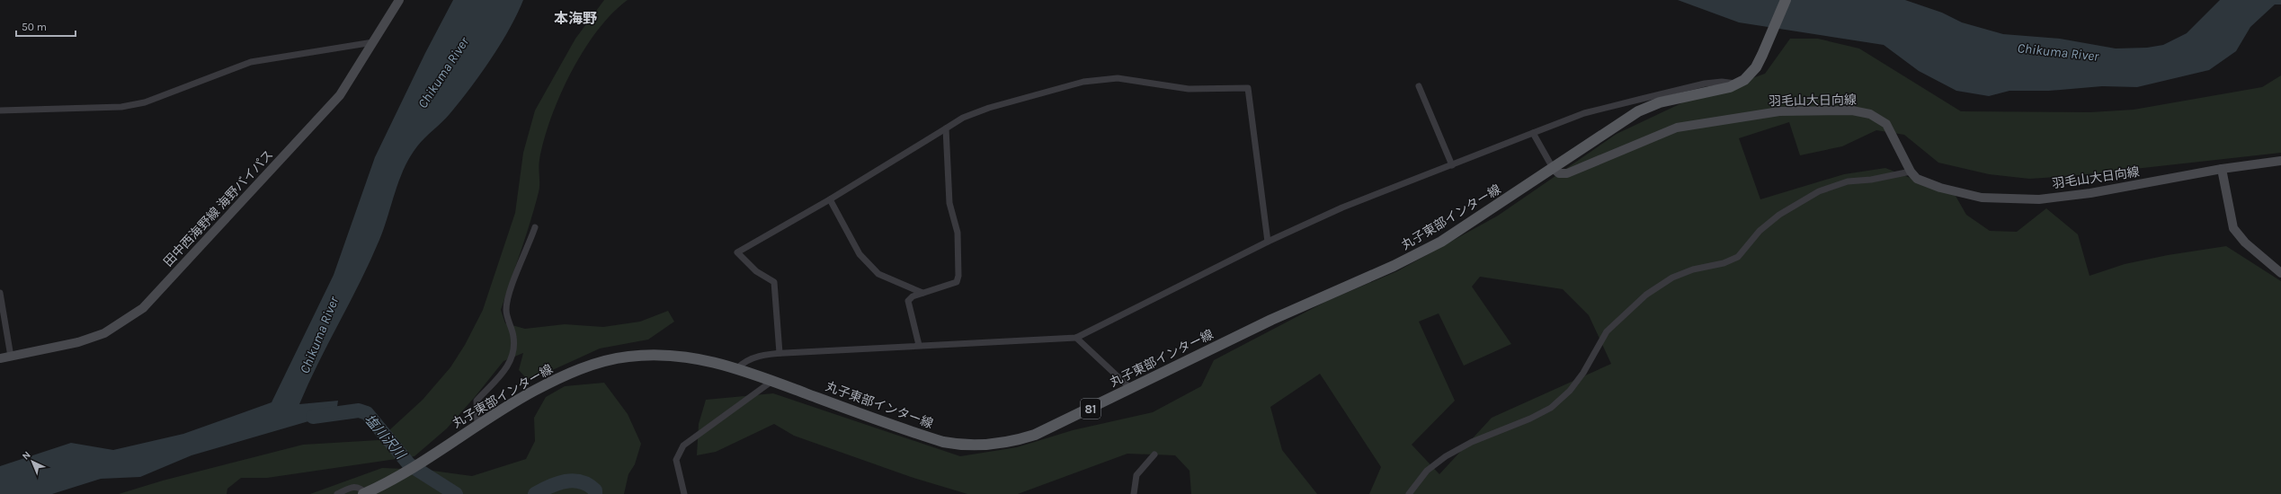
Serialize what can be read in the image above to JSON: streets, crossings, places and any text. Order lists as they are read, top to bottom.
{
  "streets": {
    "main road": [
      "羽毛山大日向線",
      "田中西海野線 海野バイパス",
      "丸子東部インター線",
      "81"
    ]
  },
  "crossings": [
    ["羽毛山大日向線", "丸子東部インター線"]
  ],
  "districts": ["本海野"],
  "water": ["Chikuma River", "塩川沢川"],
  "scale_bar": "50 m",
  "north": "top left"
}
